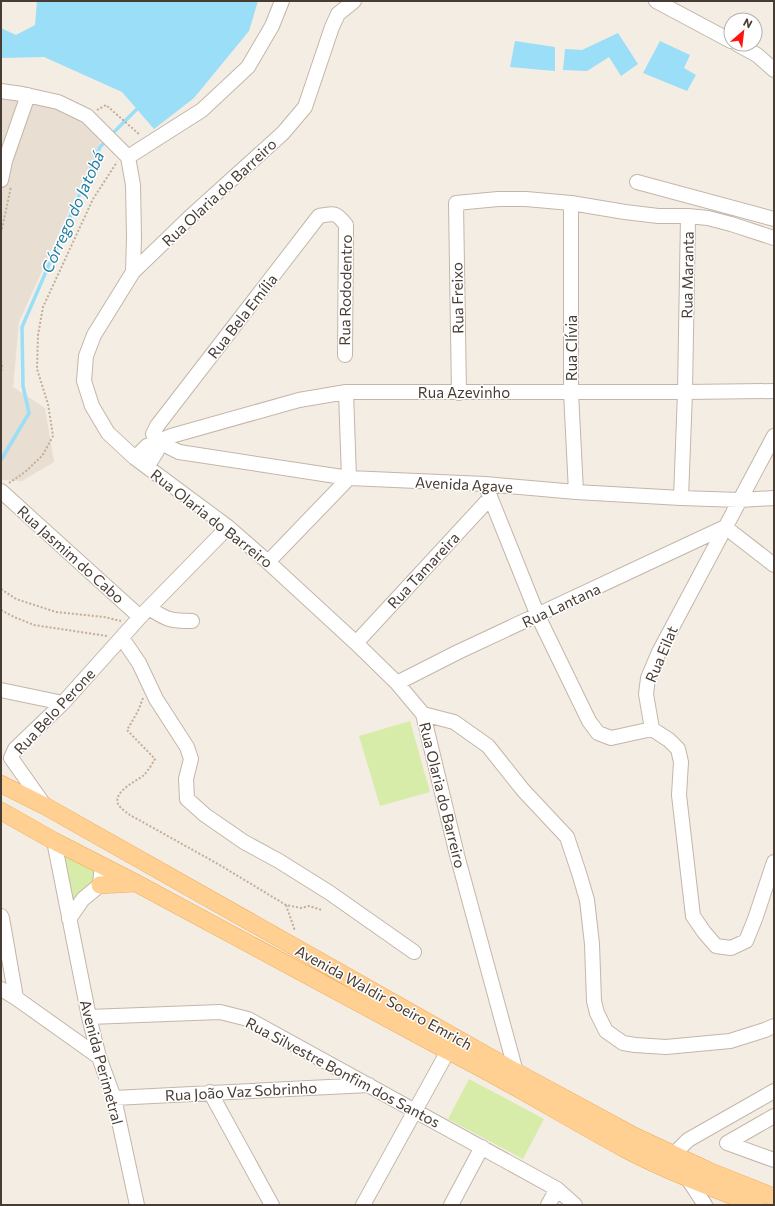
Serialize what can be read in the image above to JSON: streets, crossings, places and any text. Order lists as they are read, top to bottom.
{
  "streets": {
    "main road": ["Avenida Waldir Soeiro Emrich"],
    "street": [
      "Rua Olaria do Barreiro",
      "Rua Maranta",
      "Rua Rododentro",
      "Rua Freixo",
      "Rua Bela Emília",
      "Rua Clívia",
      "Rua Azevinho",
      "Avenida Agave",
      "Rua Jasmim do Cabo",
      "Rua Tamareira",
      "Rua Lantana",
      "Rua Eilat",
      "Rua Belo Perone",
      "Avenida Perimetral",
      "Rua Silvestre Bonfim dos Santos",
      "Rua João Vaz Sobrinho"
    ]
  },
  "crossings": [
    ["Rua Olaria do Barreiro", "Rua Azevinho"],
    ["Rua Olaria do Barreiro", "Rua Tamareira"],
    ["Rua Olaria do Barreiro", "Rua Lantana"],
    ["Rua Olaria do Barreiro", "Rua Belo Perone"],
    ["Rua Olaria do Barreiro", "Avenida Waldir Soeiro Emrich"],
    ["Rua Maranta", "Rua Freixo"],
    ["Rua Maranta", "Rua Clívia"],
    ["Rua Maranta", "Rua Azevinho"],
    ["Rua Maranta", "Avenida Agave"],
    ["Rua Rododentro", "Rua Bela Emília"],
    ["Rua Freixo", "Rua Azevinho"],
    ["Rua Bela Emília", "Rua Azevinho"],
    ["Rua Bela Emília", "Avenida Agave"],
    ["Rua Clívia", "Rua Azevinho"],
    ["Rua Clívia", "Avenida Agave"],
    ["Rua Azevinho", "Avenida Agave"],
    ["Avenida Agave", "Rua Eilat"],
    ["Rua Jasmim do Cabo", "Rua Belo Perone"],
    ["Rua Lantana", "Rua Eilat"],
    ["Rua Belo Perone", "Avenida Waldir Soeiro Emrich"],
    ["Avenida Waldir Soeiro Emrich", "Avenida Perimetral"],
    ["Avenida Perimetral", "Rua Silvestre Bonfim dos Santos"],
    ["Avenida Perimetral", "Rua João Vaz Sobrinho"],
    ["Rua Silvestre Bonfim dos Santos", "Rua João Vaz Sobrinho"]
  ],
  "water": ["Córrego do Jatobá"],
  "north": "top right"
}
